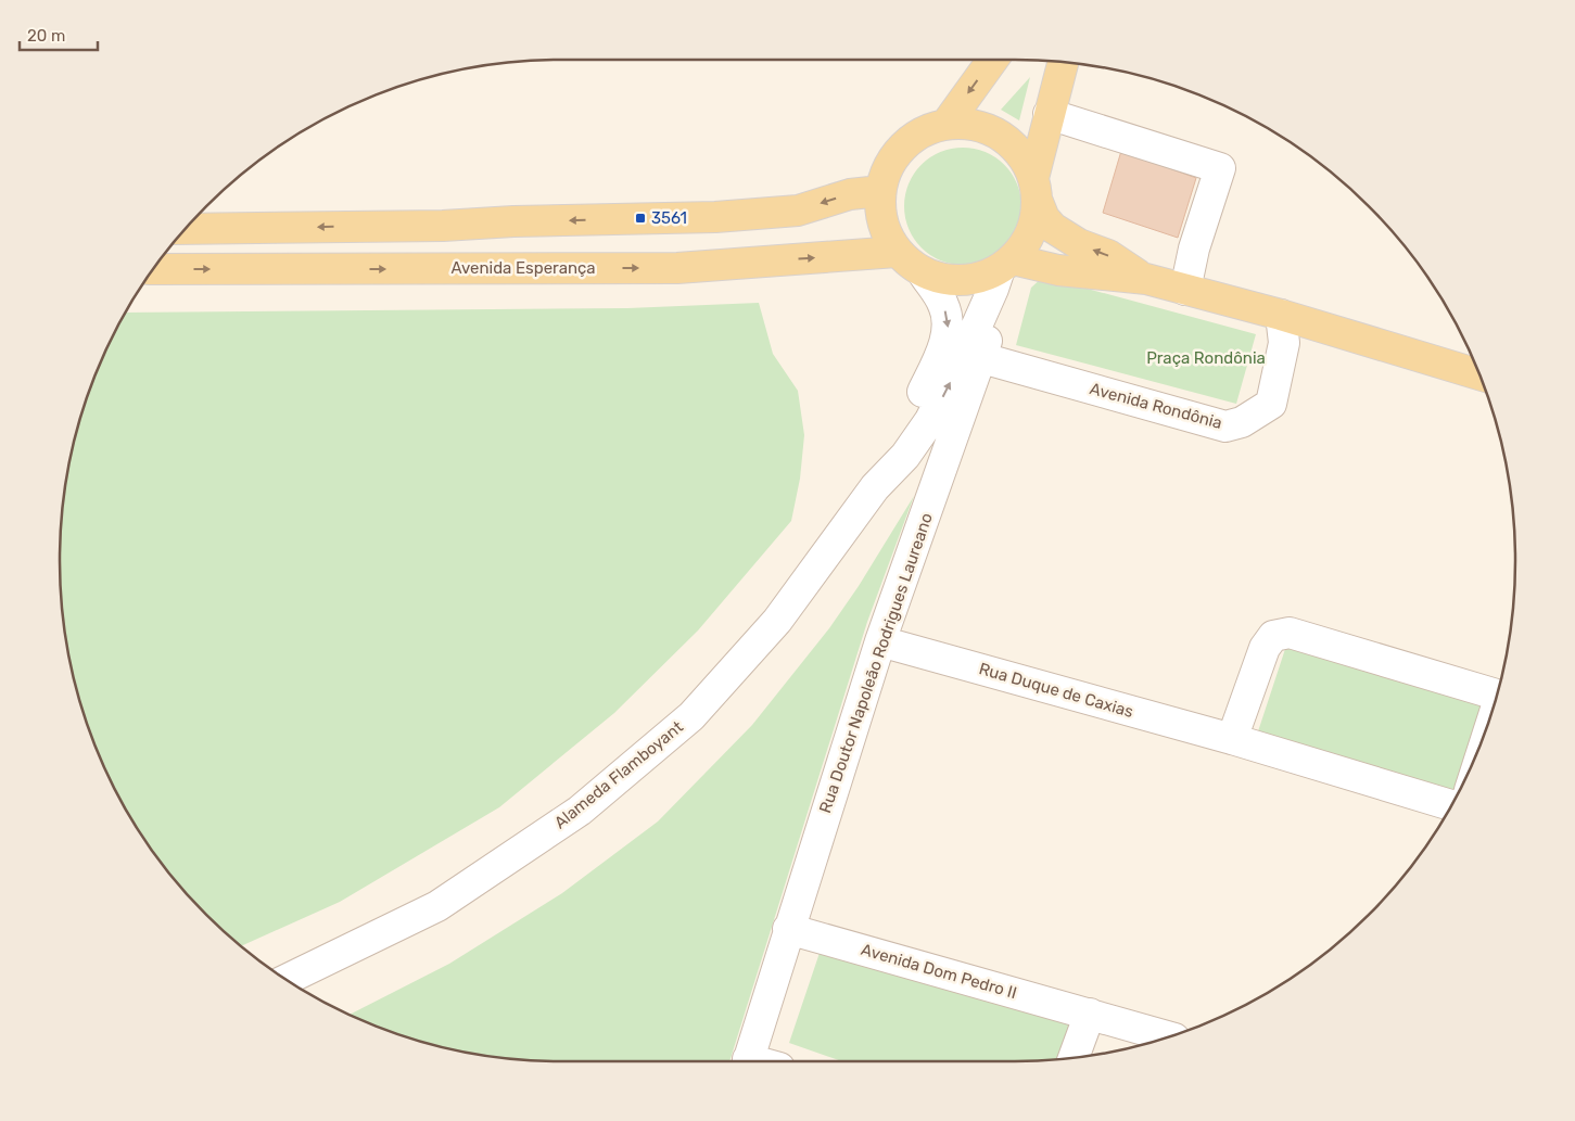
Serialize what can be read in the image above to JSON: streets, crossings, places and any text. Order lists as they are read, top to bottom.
{
  "streets": {
    "main road": ["Avenida Esperança"],
    "street": [
      "Avenida Rondônia",
      "Rua Doutor Napoleão Rodrigues Laureano",
      "Rua Duque de Caxias",
      "Alameda Flamboyant",
      "Avenida Dom Pedro II"
    ]
  },
  "crossings": [
    ["Avenida Esperança", "Rua Doutor Napoleão Rodrigues Laureano"],
    ["Avenida Esperança", "Alameda Flamboyant"],
    ["Avenida Rondônia", "Rua Doutor Napoleão Rodrigues Laureano"],
    ["Rua Doutor Napoleão Rodrigues Laureano", "Rua Duque de Caxias"],
    ["Rua Doutor Napoleão Rodrigues Laureano", "Alameda Flamboyant"],
    ["Rua Doutor Napoleão Rodrigues Laureano", "Avenida Dom Pedro II"]
  ],
  "parks": ["Praça Rondônia"],
  "places": {
    "transit": ["3561"]
  },
  "scale_bar": "20 m"
}
